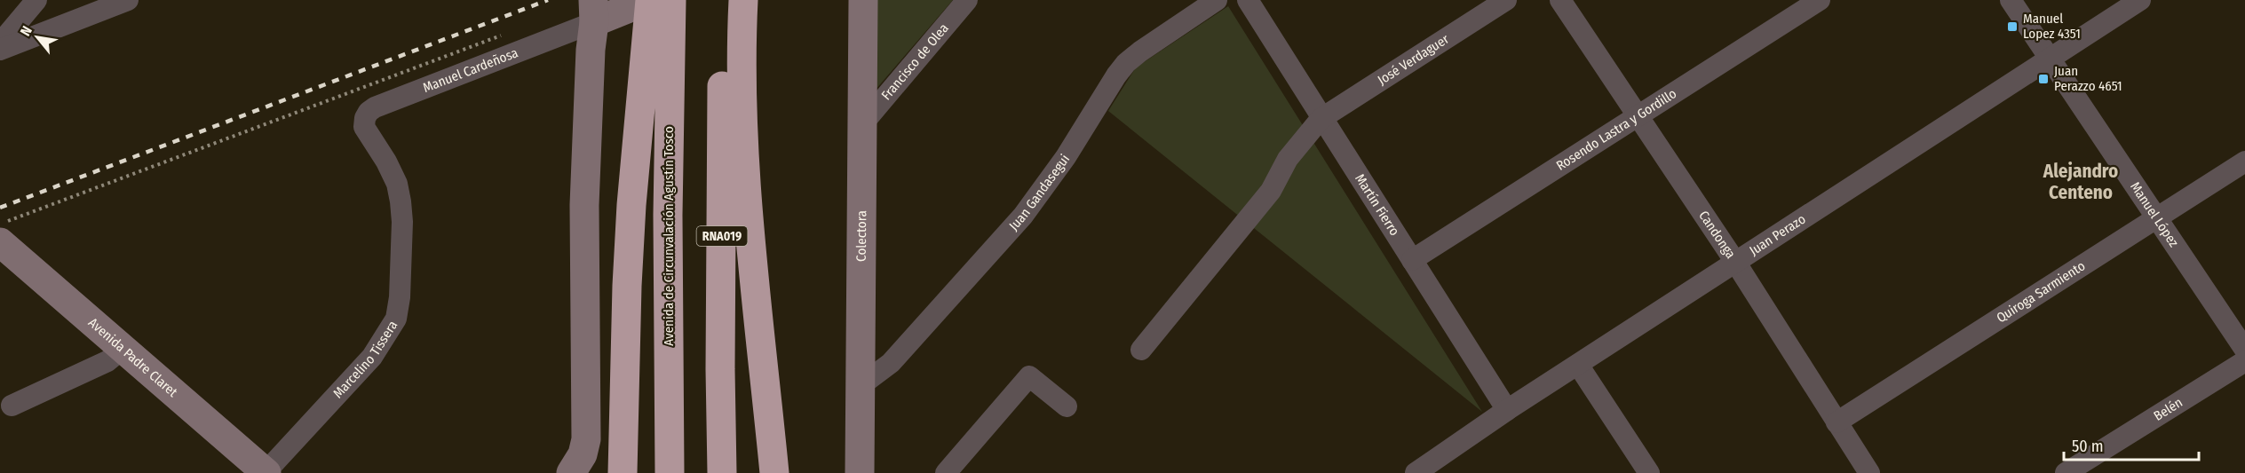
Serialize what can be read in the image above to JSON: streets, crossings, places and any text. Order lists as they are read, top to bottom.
{
  "streets": {
    "highway": ["Avenida de Circunvalación Agustín Tosco", "RNA019"],
    "main road": ["Colectora", "Avenida Padre Claret"],
    "street": [
      "José Verdaguer",
      "Francisco de Olea",
      "Manuel Cardeñosa",
      "Rosendo Lastra y Gordillo",
      "Juan Gandasegui",
      "Martín Fierro",
      "Manuel López",
      "Candonga",
      "Juan Perazo",
      "Quiroga Sarmiento",
      "Marcelino Tissera",
      "Belén"
    ]
  },
  "crossings": [
    ["José Verdaguer", "Martín Fierro"],
    ["Francisco de Olea", "Colectora"],
    ["Manuel Cardeñosa", "Marcelino Tissera"],
    ["Rosendo Lastra y Gordillo", "Martín Fierro"],
    ["Rosendo Lastra y Gordillo", "Candonga"],
    ["Juan Gandasegui", "Colectora"],
    ["Martín Fierro", "Juan Perazo"],
    ["Manuel López", "Juan Perazo"],
    ["Manuel López", "Quiroga Sarmiento"],
    ["Candonga", "Juan Perazo"],
    ["Candonga", "Quiroga Sarmiento"],
    ["Avenida Padre Claret", "Marcelino Tissera"]
  ],
  "districts": ["Alejandro Centeno"],
  "places": {
    "transit": ["Manuel Lopez 4351", "Juan Perazzo 4651"]
  },
  "scale_bar": "50 m",
  "north": "top left"
}
